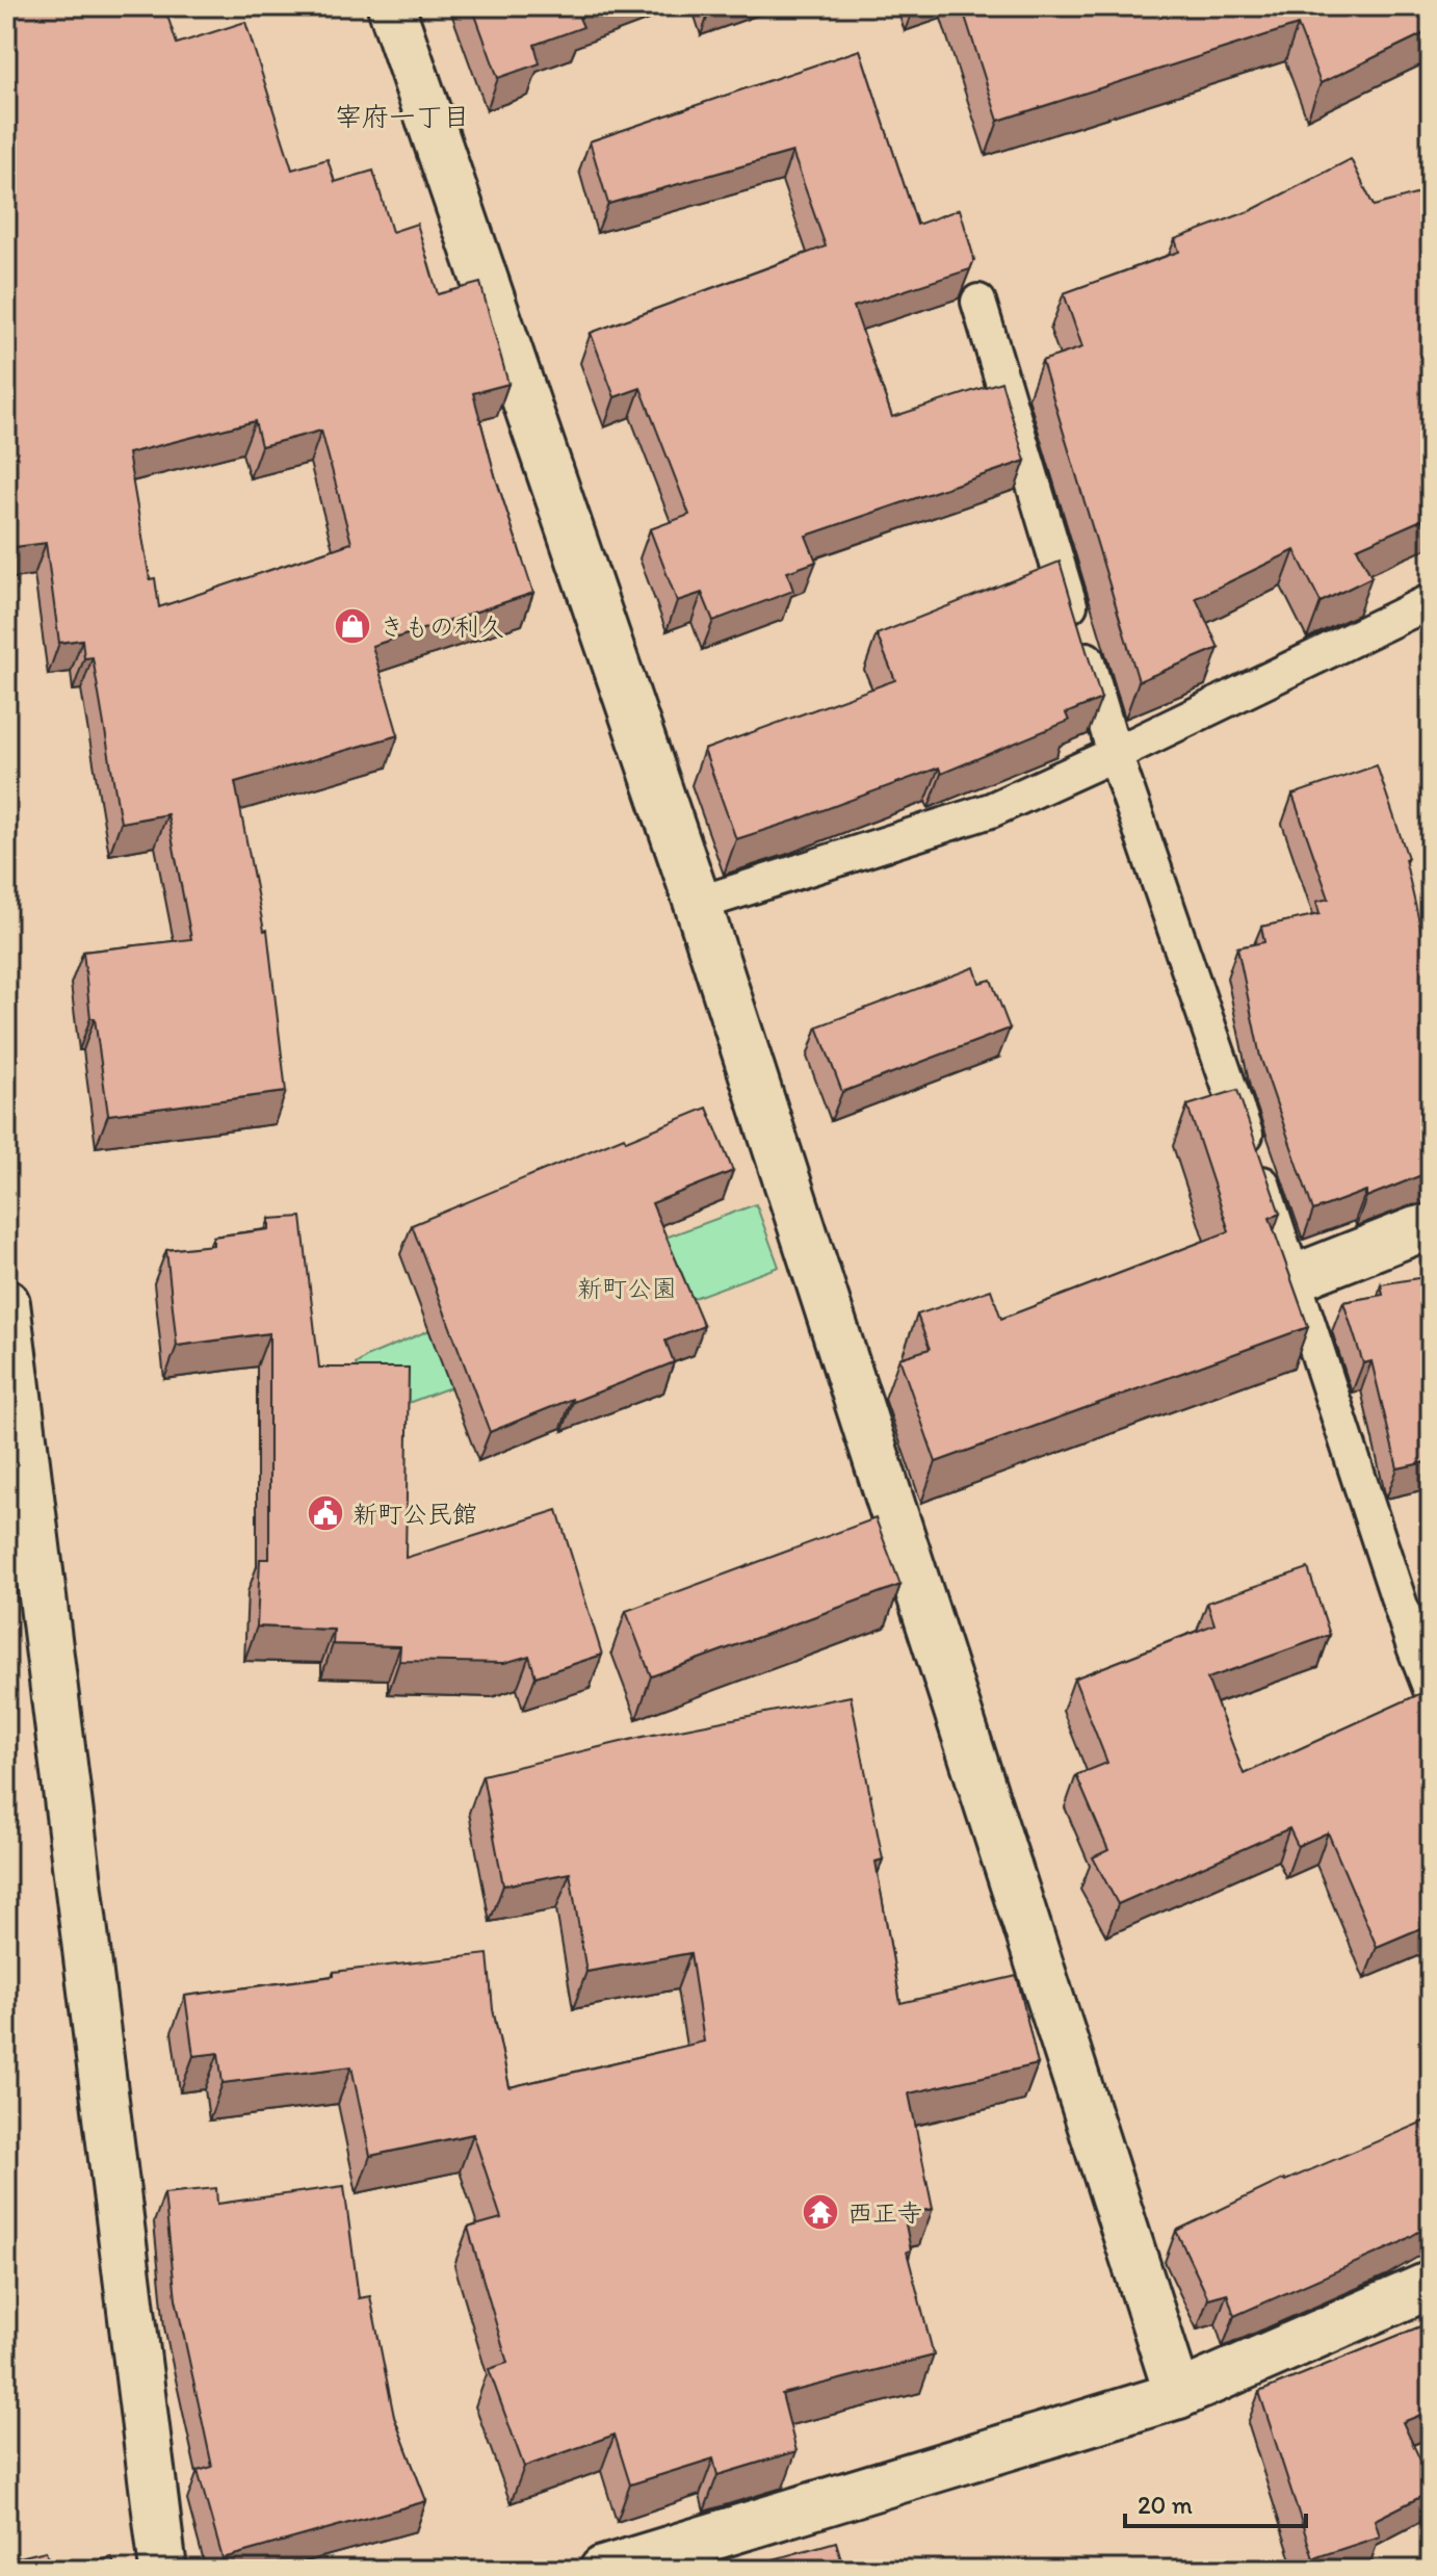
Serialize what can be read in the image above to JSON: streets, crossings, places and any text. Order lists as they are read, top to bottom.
{
  "districts": ["宰府一丁目"],
  "parks": ["新町公園"],
  "places": {
    "shop": ["きもの利久"],
    "public building": ["新町公民館"],
    "temple": ["西正寺"]
  },
  "scale_bar": "20 m"
}
